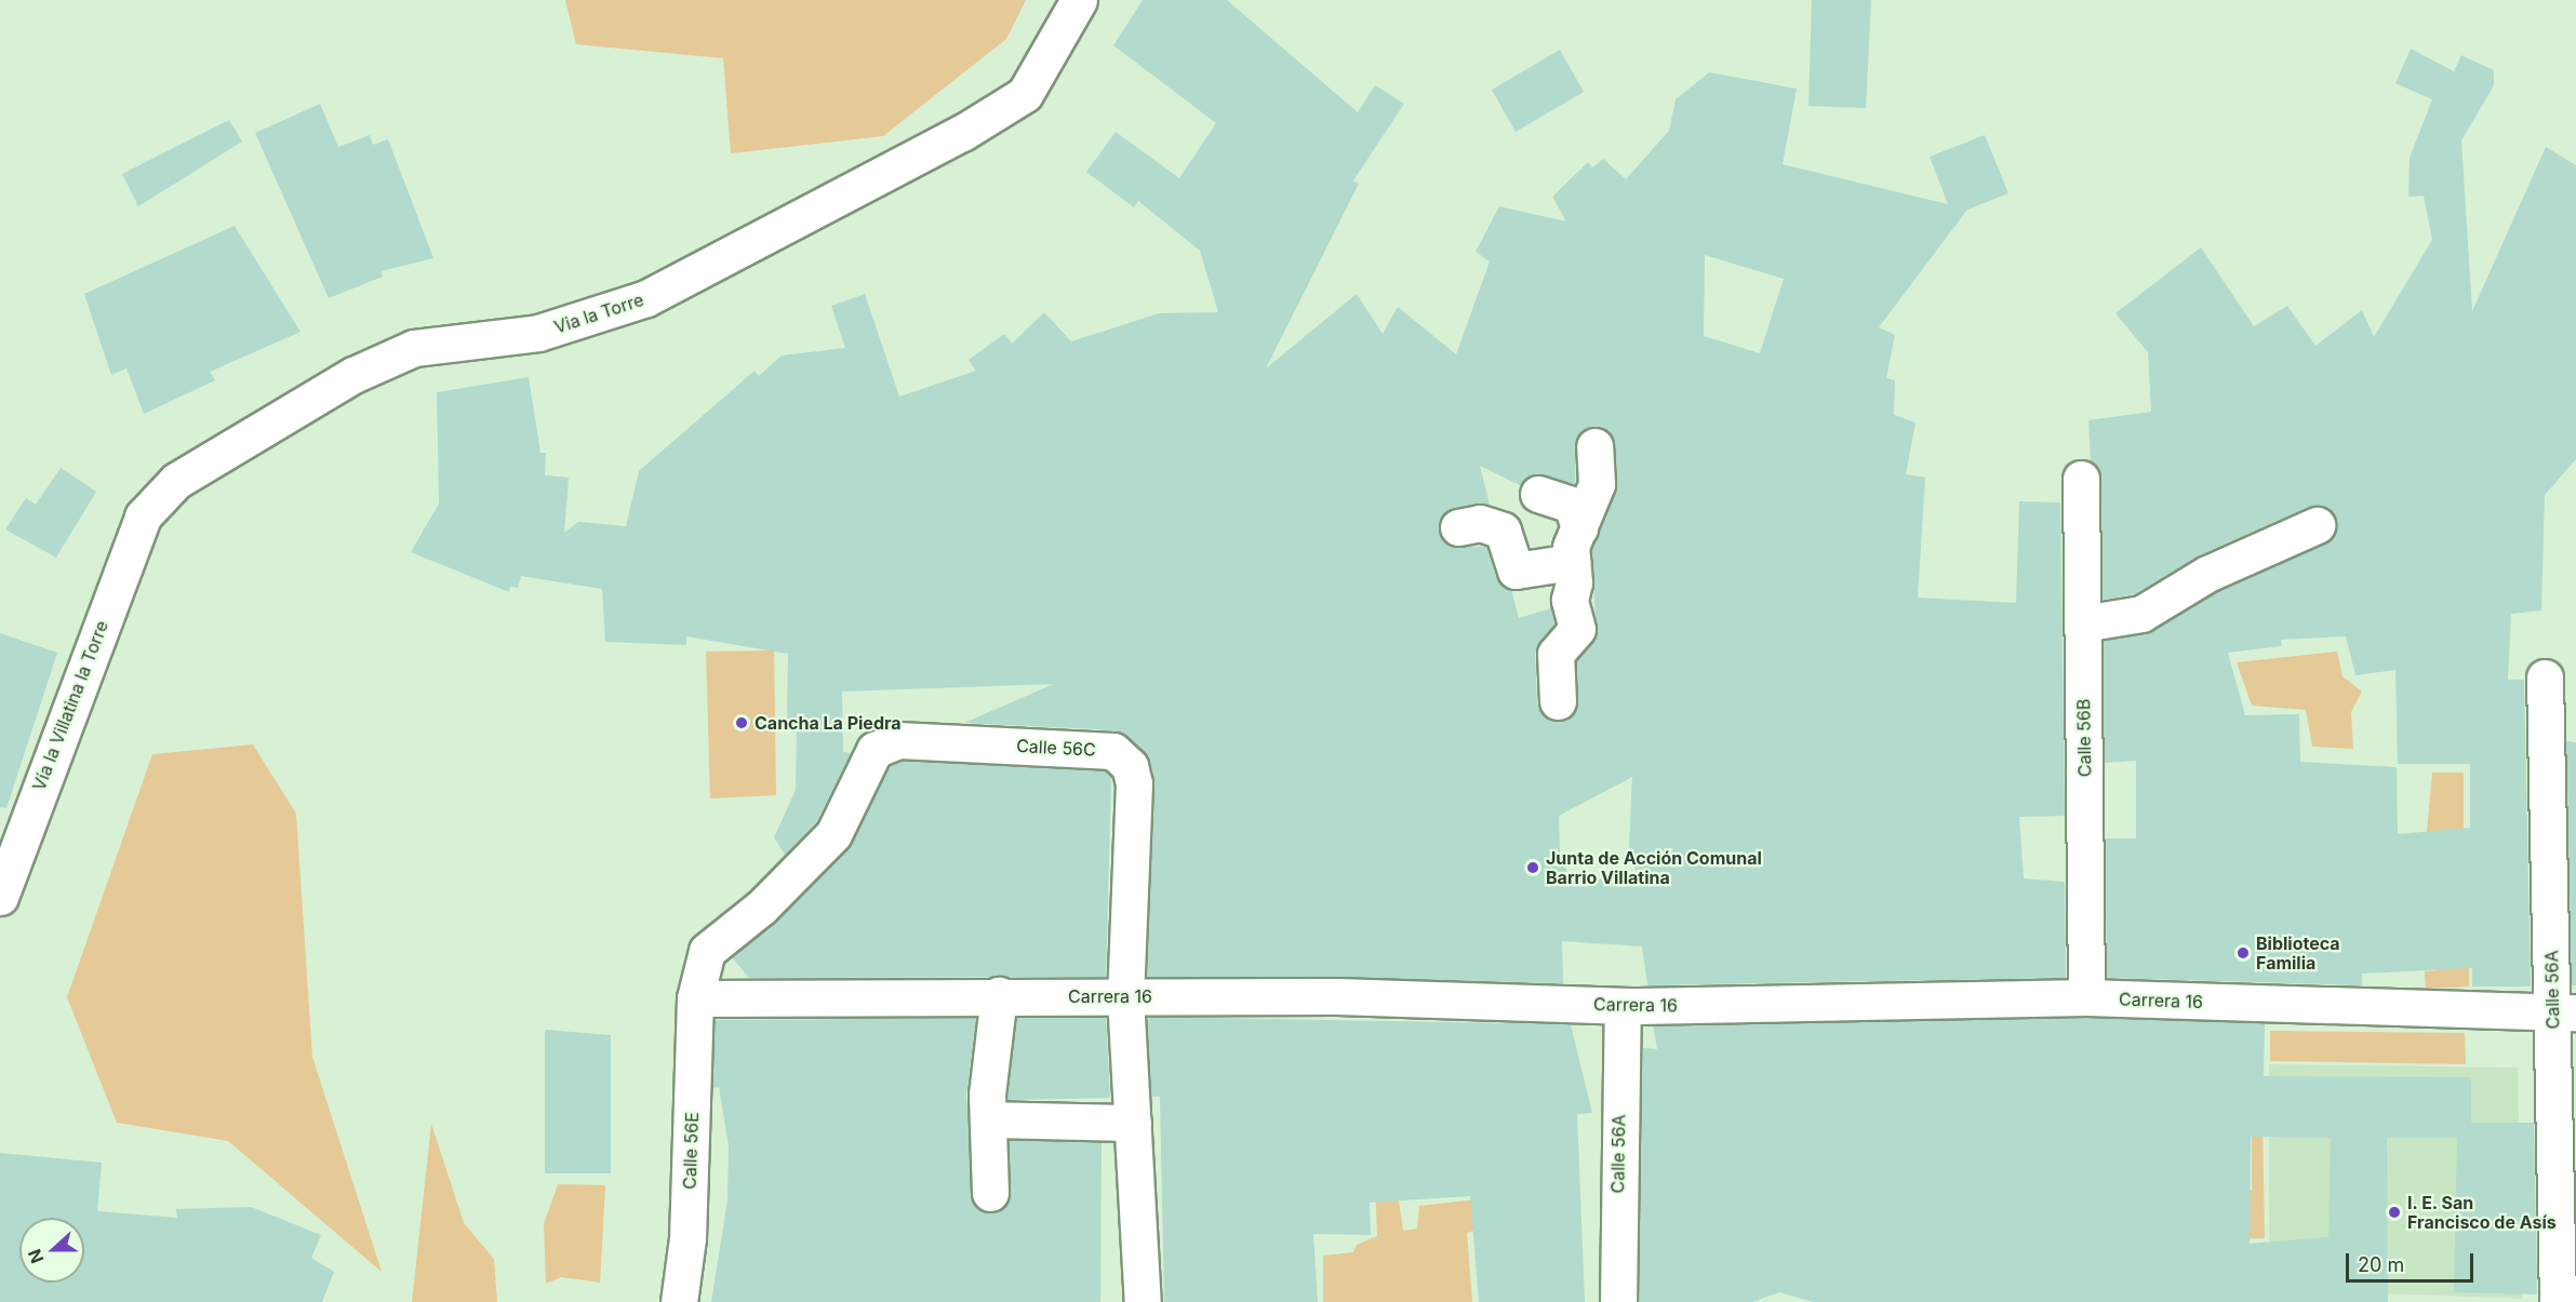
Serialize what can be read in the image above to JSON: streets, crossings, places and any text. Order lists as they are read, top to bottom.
{
  "streets": {
    "street": [
      "Via la Torre",
      "Vía la Villatina la Torre",
      "Calle 56B",
      "Calle 56C",
      "Calle 56A",
      "Carrera 16",
      "Calle 56E"
    ]
  },
  "crossings": [
    ["Via la Torre", "Vía la Villatina la Torre"],
    ["Calle 56B", "Carrera 16"],
    ["Calle 56C", "Carrera 16"],
    ["Calle 56C", "Calle 56E"],
    ["Calle 56A", "Carrera 16"],
    ["Carrera 16", "Calle 56E"]
  ],
  "places": [
    "Cancha La Piedra",
    "Junta de Acción Comunal Barrio Villatina",
    "Biblioteca Familia",
    "I. E. San Francisco de Asís"
  ],
  "scale_bar": "20 m",
  "north": "left"
}
